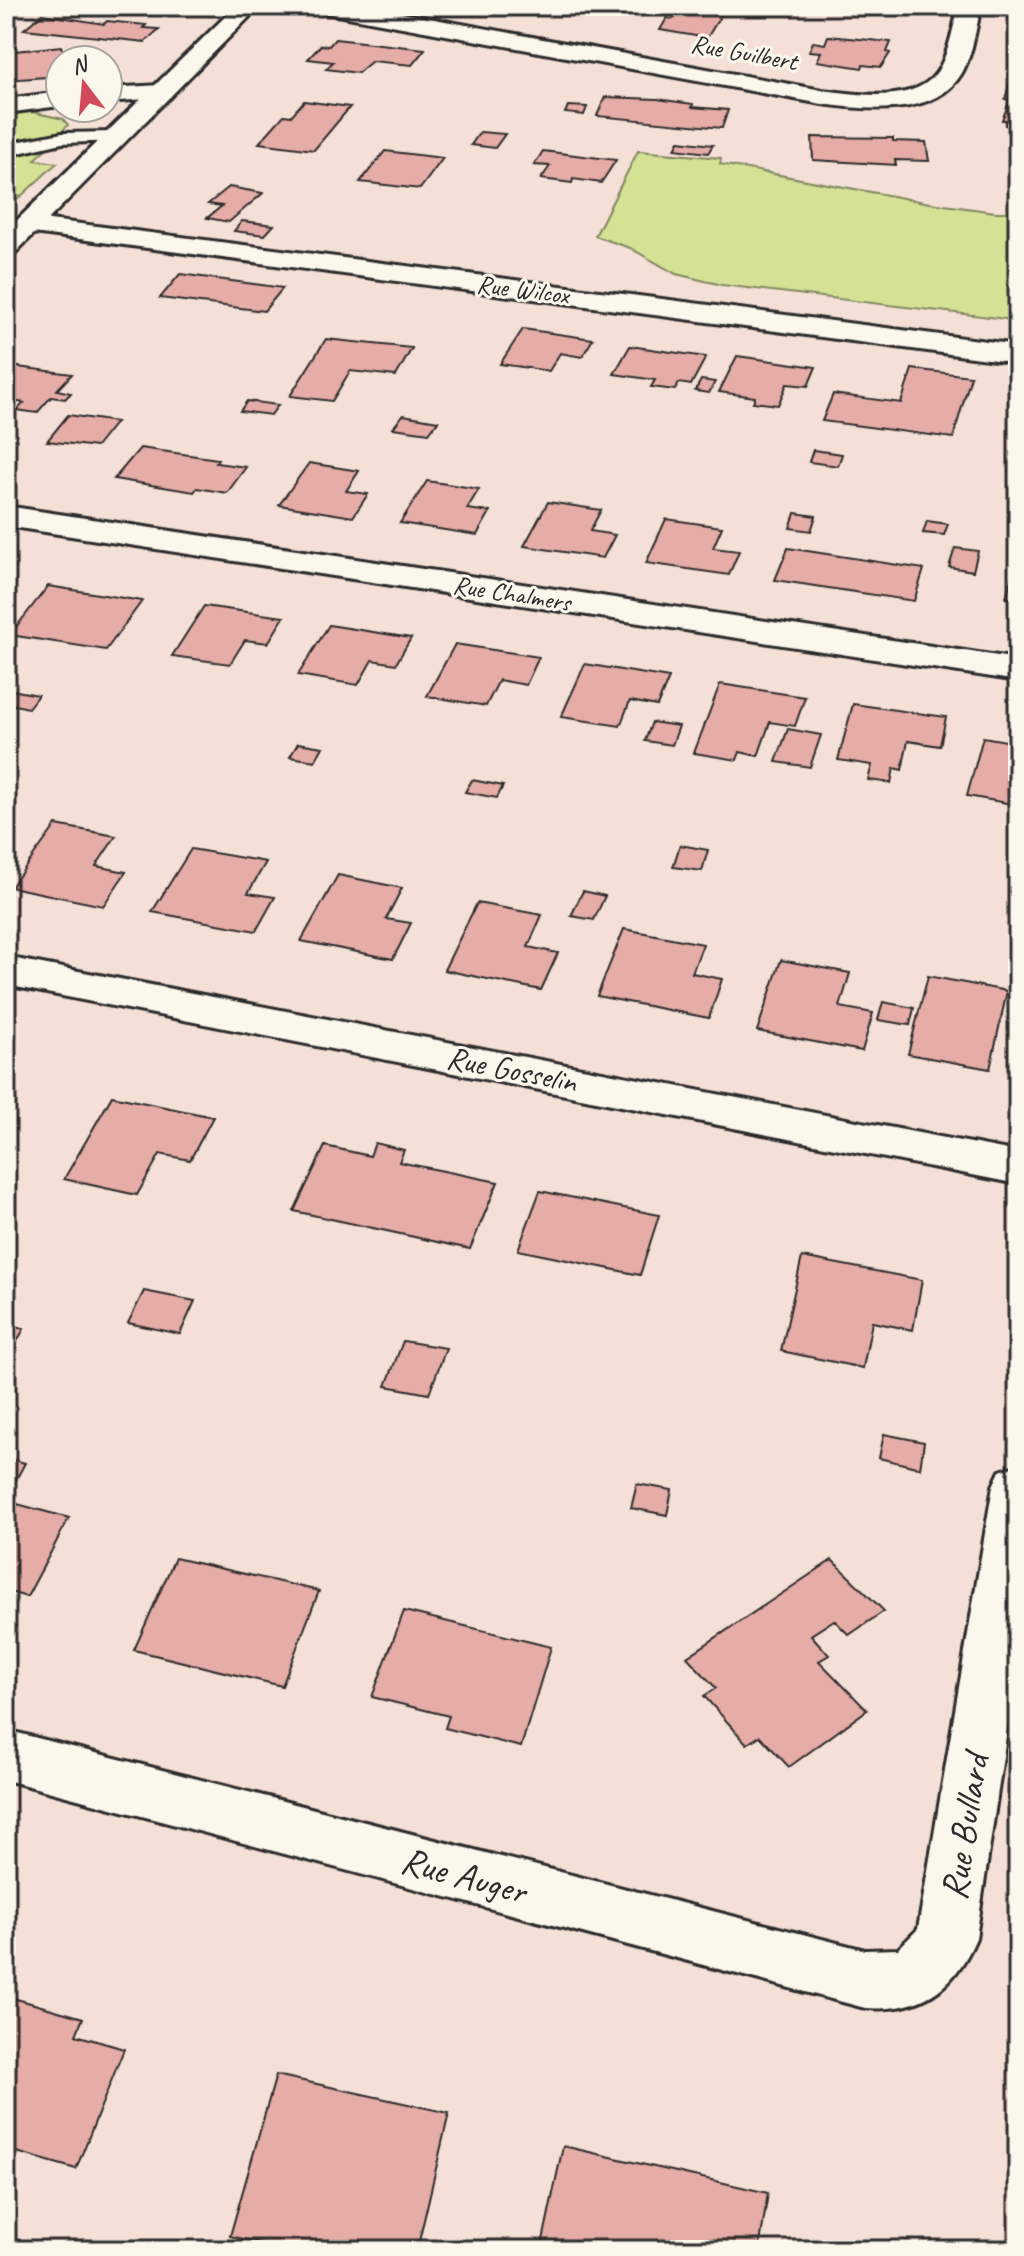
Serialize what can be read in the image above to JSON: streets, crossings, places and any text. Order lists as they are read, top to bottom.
{
  "streets": {
    "street": [
      "Rue Guilbert",
      "Rue Wilcox",
      "Rue Chalmers",
      "Rue Gosselin",
      "Rue Bullard",
      "Rue Auger"
    ]
  },
  "crossings": [
    ["Rue Bullard", "Rue Auger"]
  ],
  "north": "top"
}
